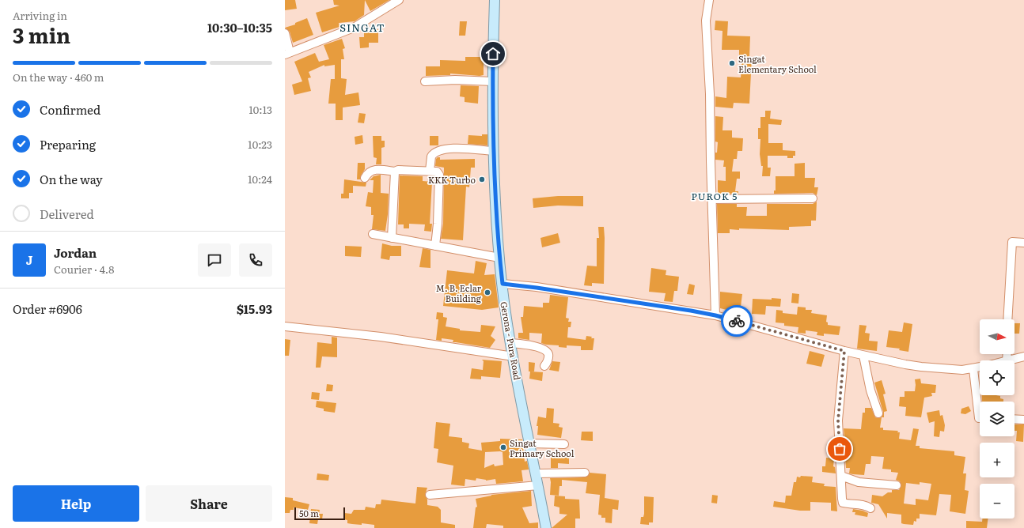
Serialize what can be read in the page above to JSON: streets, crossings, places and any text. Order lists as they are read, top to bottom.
{
  "streets": {
    "main road": ["Gerona - Pura Road"]
  },
  "districts": ["SINGAT", "PUROK 5"],
  "places": [
    "Singat Elementary School",
    "KKK Turbo",
    "M. B. Eclar Building",
    "Singat Primary School"
  ],
  "scale_bar": "50 m",
  "north": "right",
  "page": {
    "heading": ["3 min", "Arriving in", "10:30–10:35"],
    "panel": [
      "Jordan",
      "Courier · 4.8",
      "Order #6906",
      "$15.93"
    ],
    "bar": "On the way · 460 m",
    "list": [
      ["Confirmed", "10:13"],
      ["Preparing", "10:23"],
      ["On the way", "10:24"],
      "Delivered"
    ],
    "round": "J",
    "map_buttons": ["+", "−"],
    "buttons": ["Help", "Share"],
    "scale": "50 m"
  }
}
